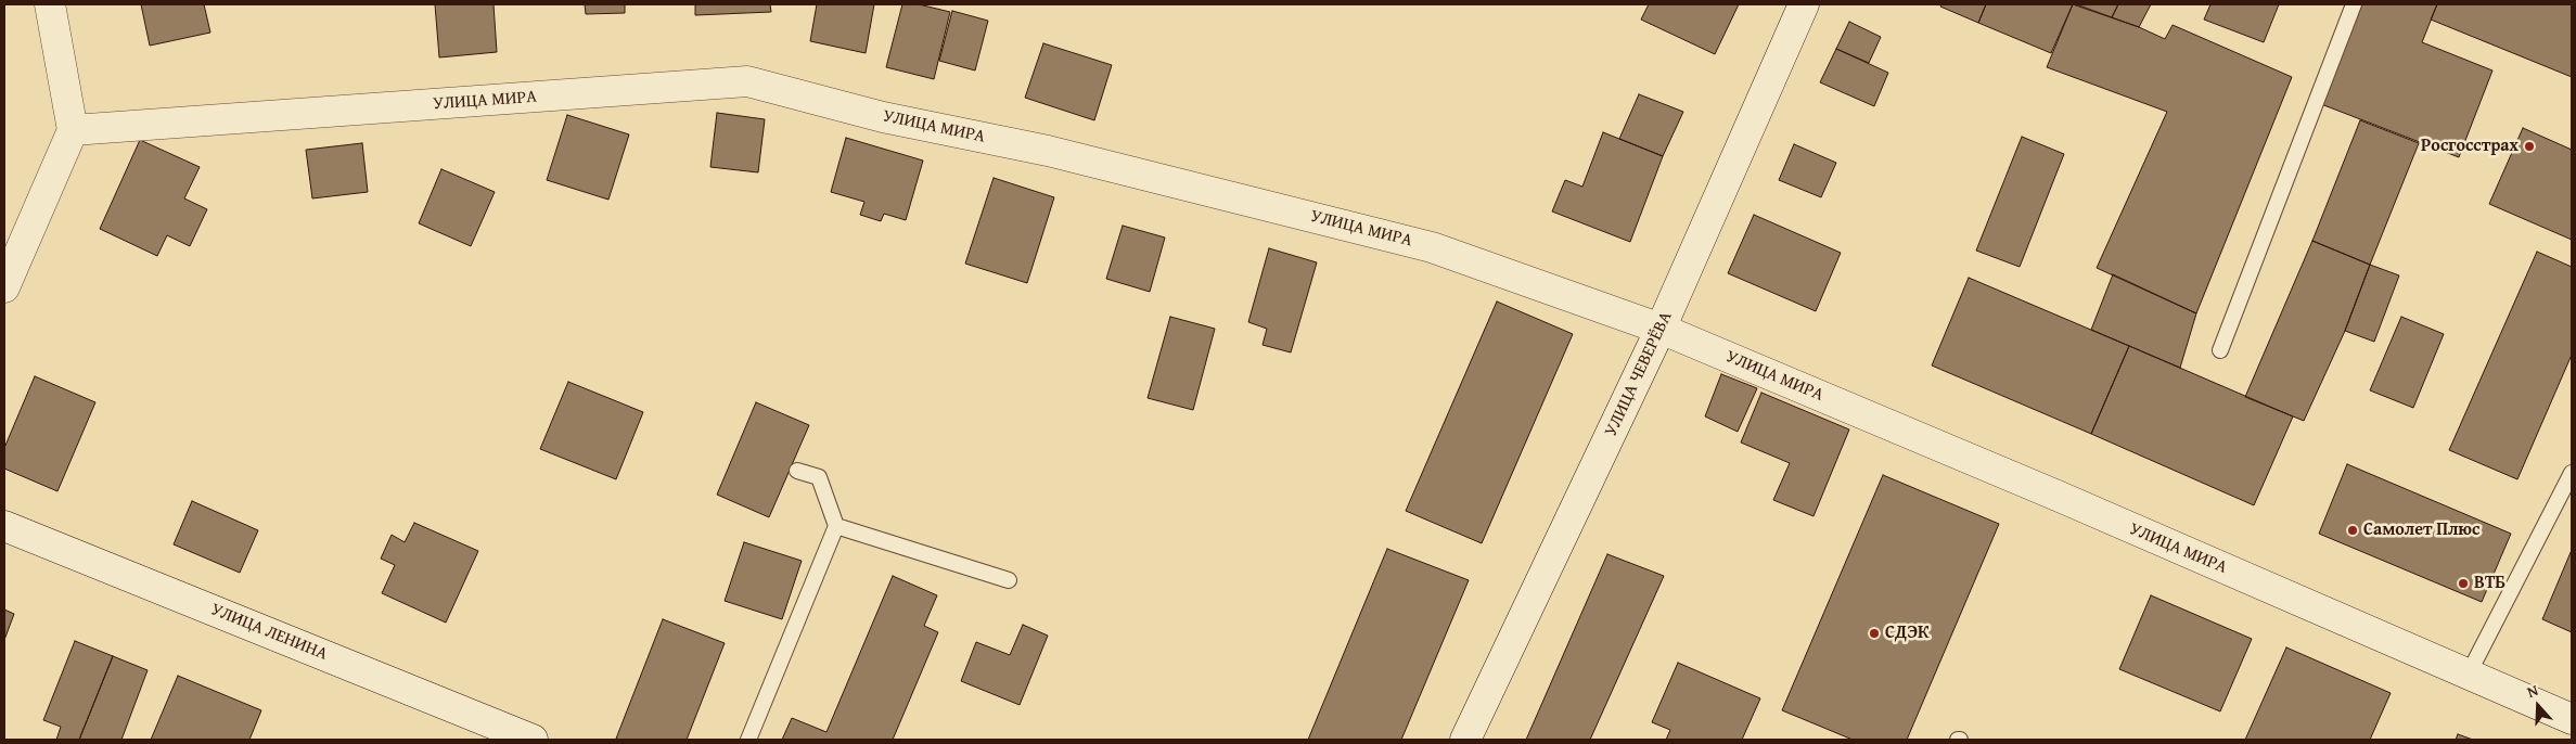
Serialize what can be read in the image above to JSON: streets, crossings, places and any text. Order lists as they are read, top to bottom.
{
  "streets": {
    "street": ["УЛИЦА МИРА", "УЛИЦА ЧЕВЕРЁВА", "УЛИЦА ЛЕНИНА"]
  },
  "crossings": [
    ["УЛИЦА МИРА", "УЛИЦА ЧЕВЕРЁВА"]
  ],
  "places": [
    "Росгосстрах",
    "Самолет Плюс",
    "ВТБ",
    "СДЭК"
  ],
  "north": "top"
}
